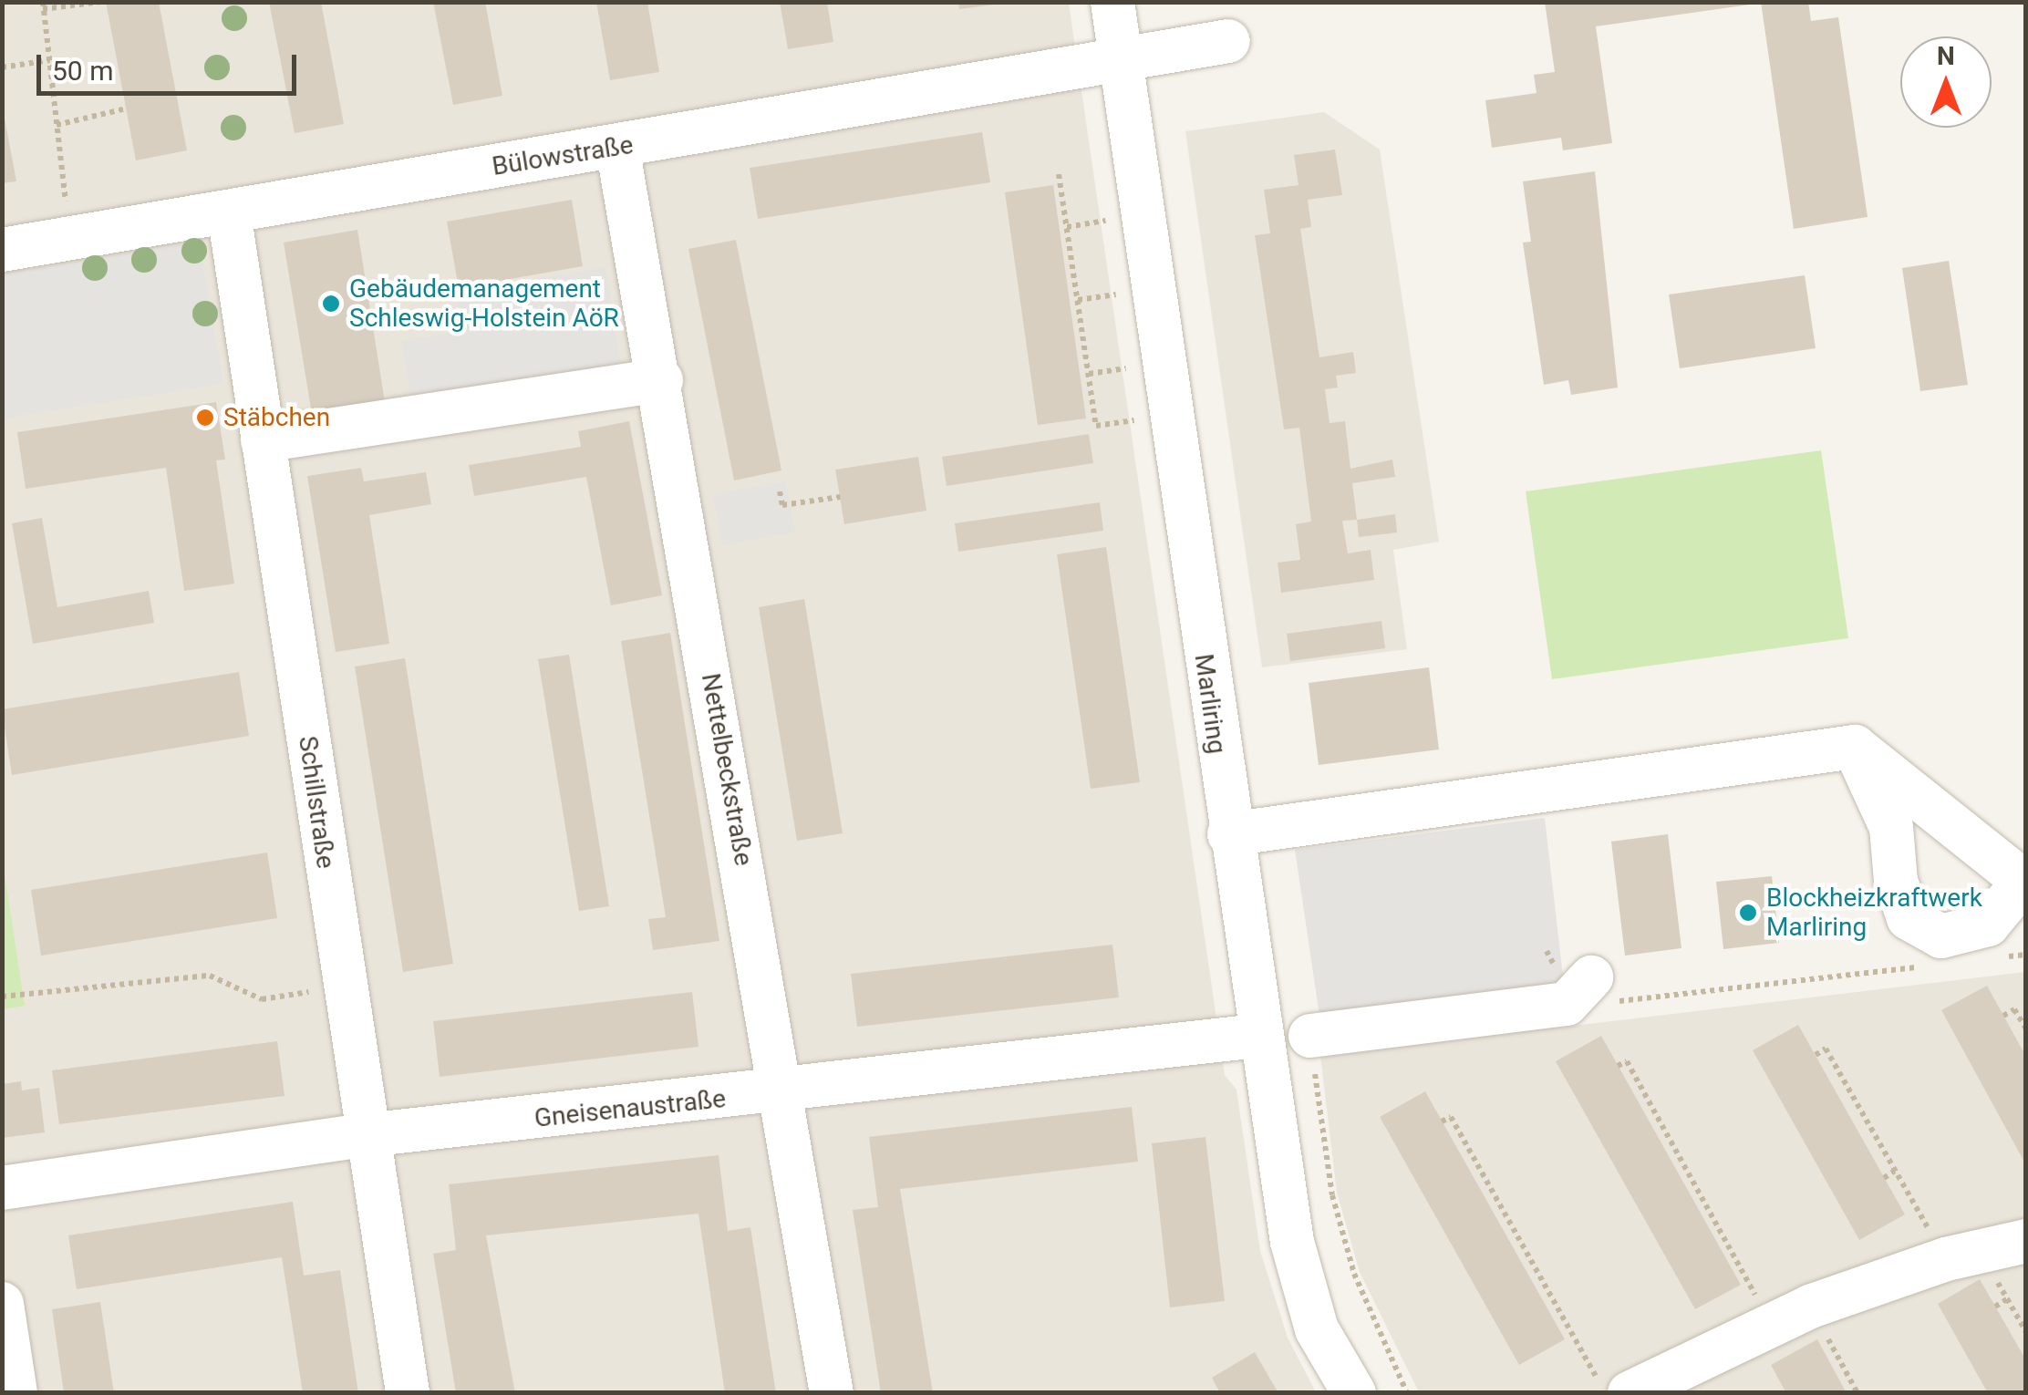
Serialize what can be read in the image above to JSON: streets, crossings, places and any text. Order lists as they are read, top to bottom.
{
  "streets": {
    "street": [
      "Bülowstraße",
      "Marliring",
      "Nettelbeckstraße",
      "Schillstraße",
      "Gneisenaustraße"
    ]
  },
  "crossings": [
    ["Bülowstraße", "Marliring"],
    ["Bülowstraße", "Nettelbeckstraße"],
    ["Bülowstraße", "Schillstraße"],
    ["Marliring", "Gneisenaustraße"],
    ["Nettelbeckstraße", "Gneisenaustraße"],
    ["Schillstraße", "Gneisenaustraße"]
  ],
  "places": ["Gebäudemanagement Schleswig-Holstein AöR", "Stäbchen", "Blockheizkraftwerk Marliring"],
  "scale_bar": "50 m",
  "north": "top"
}
